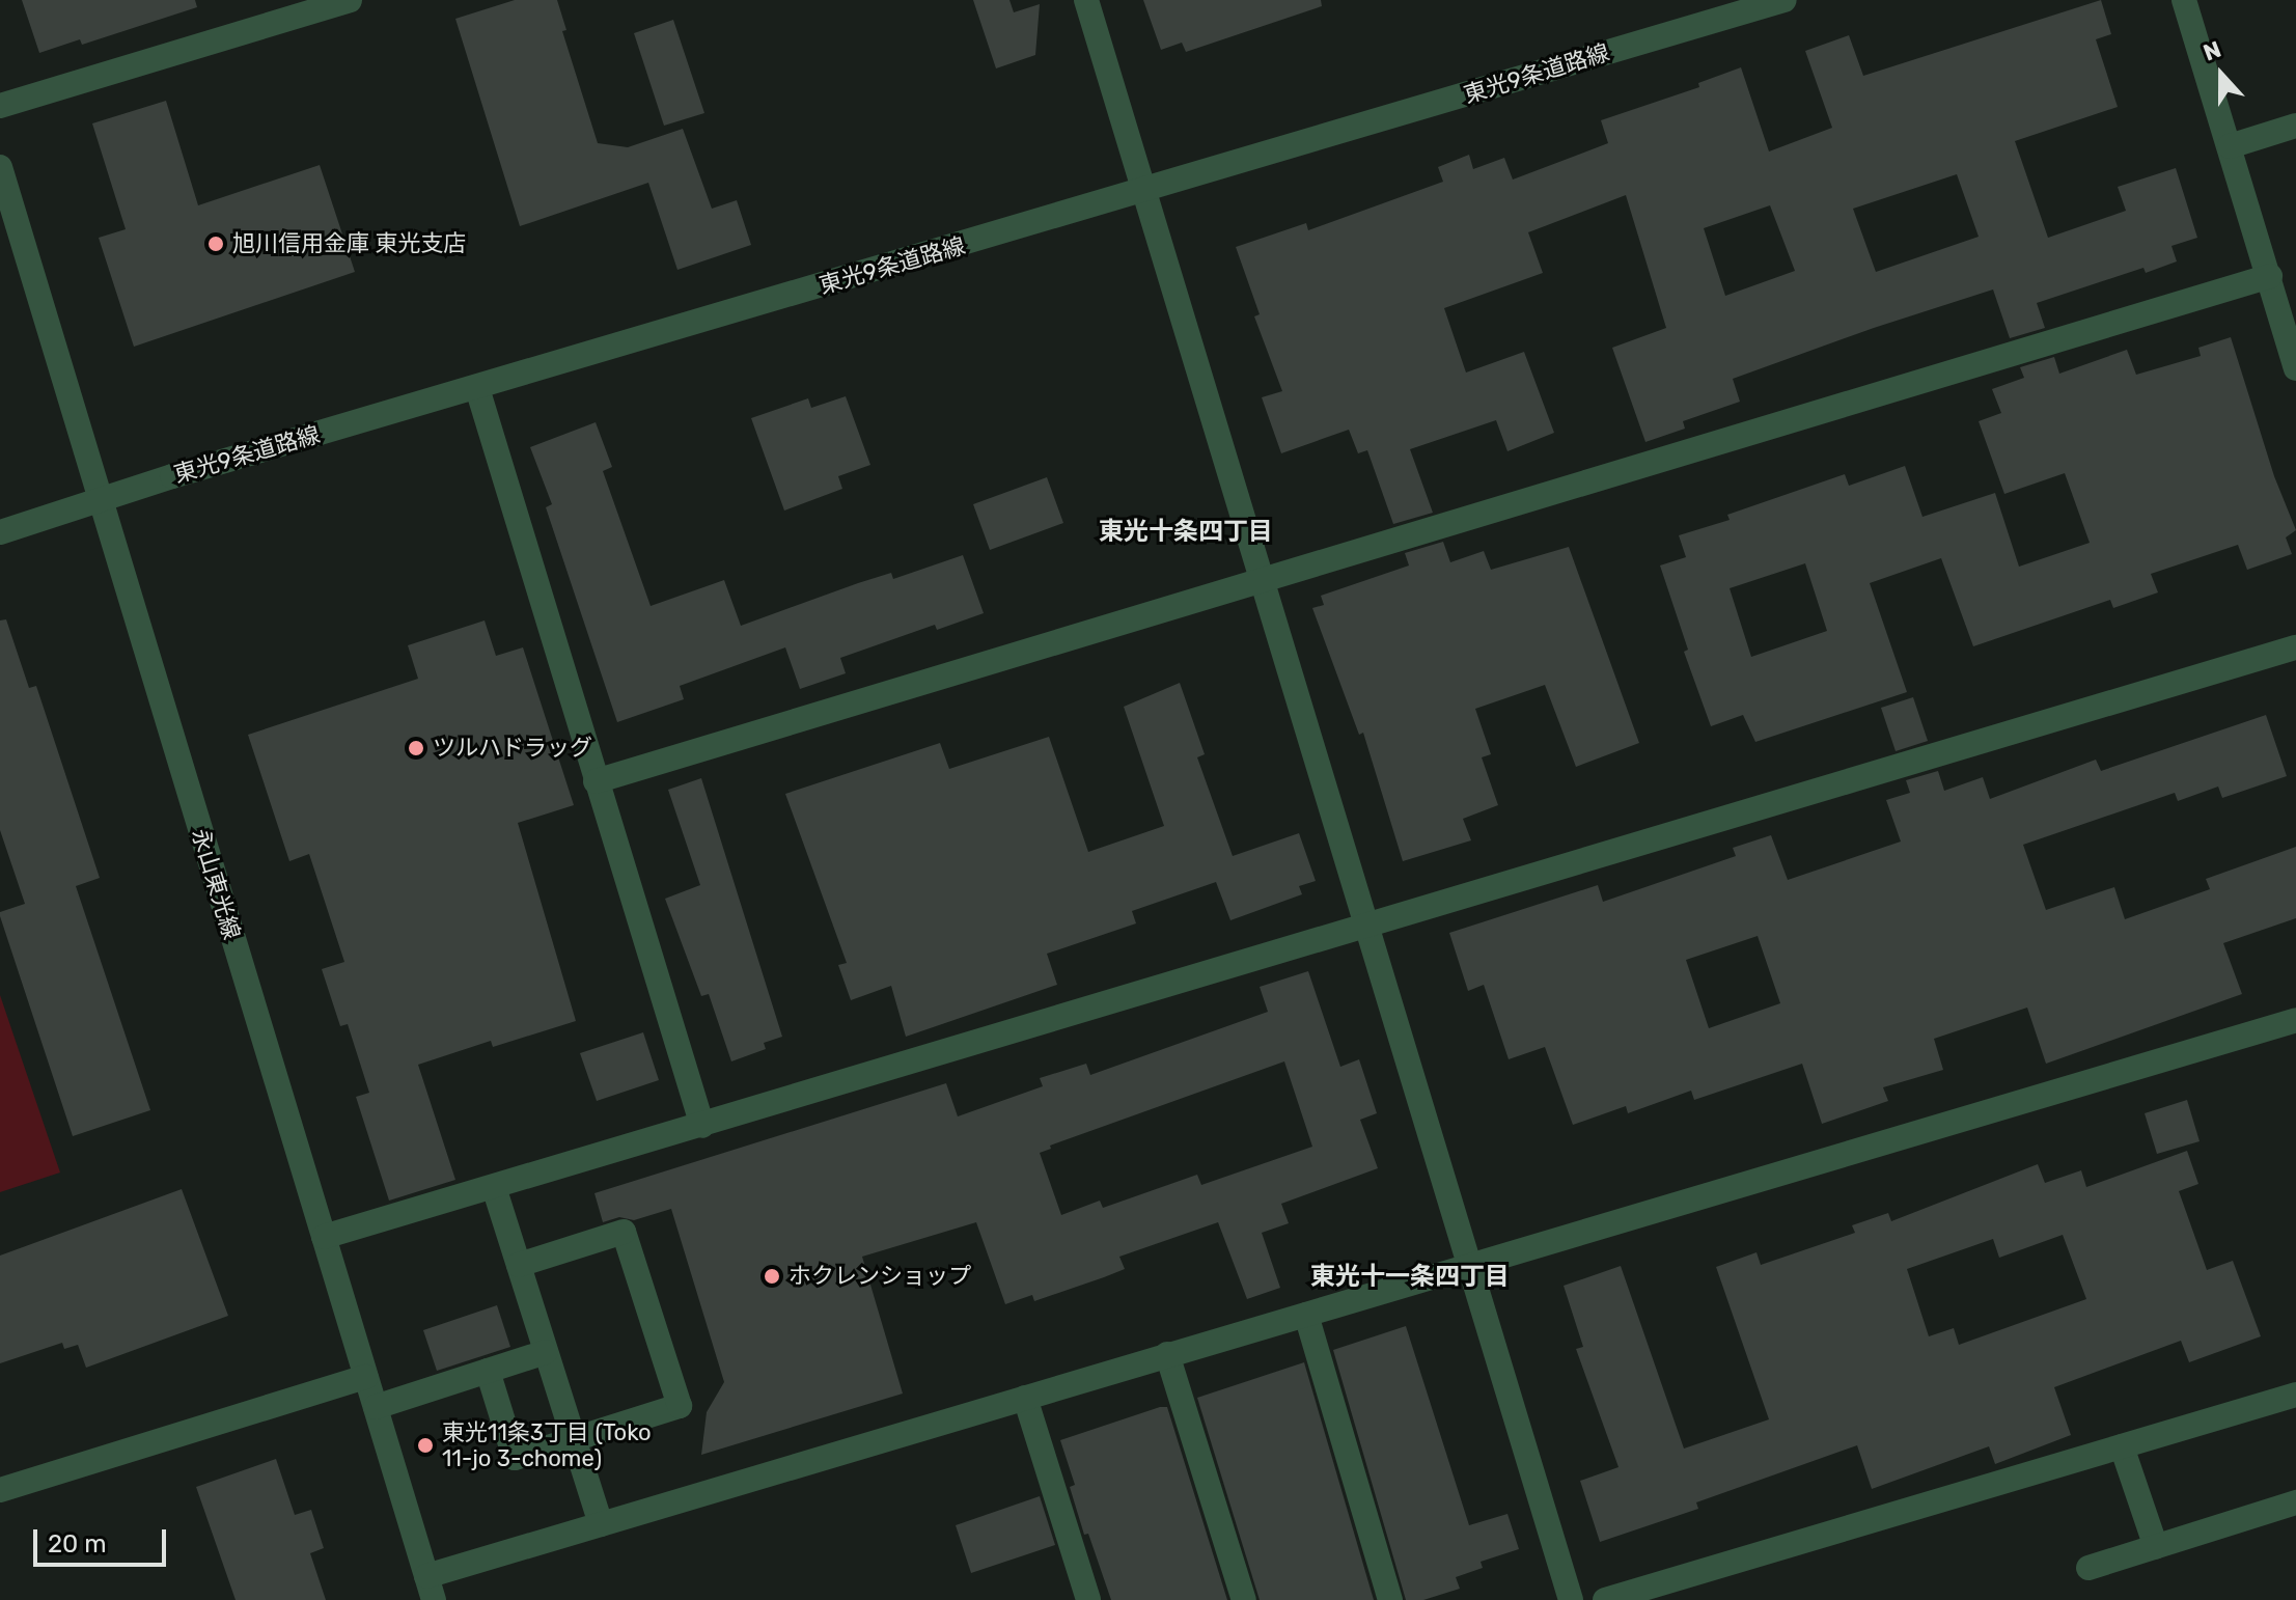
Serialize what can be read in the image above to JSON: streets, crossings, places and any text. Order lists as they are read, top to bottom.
{
  "streets": {
    "street": ["東光9条道路線", "永山東光線"]
  },
  "crossings": [
    ["東光9条道路線", "永山東光線"]
  ],
  "districts": ["東光十条四丁目", "東光十一条四丁目"],
  "places": [
    "旭川信用金庫 東光支店",
    "ツルハドラッグ",
    "ホクレンショップ",
    "東光11条3丁目 (Toko 11-jo 3-chome)"
  ],
  "scale_bar": "20 m",
  "north": "top"
}
